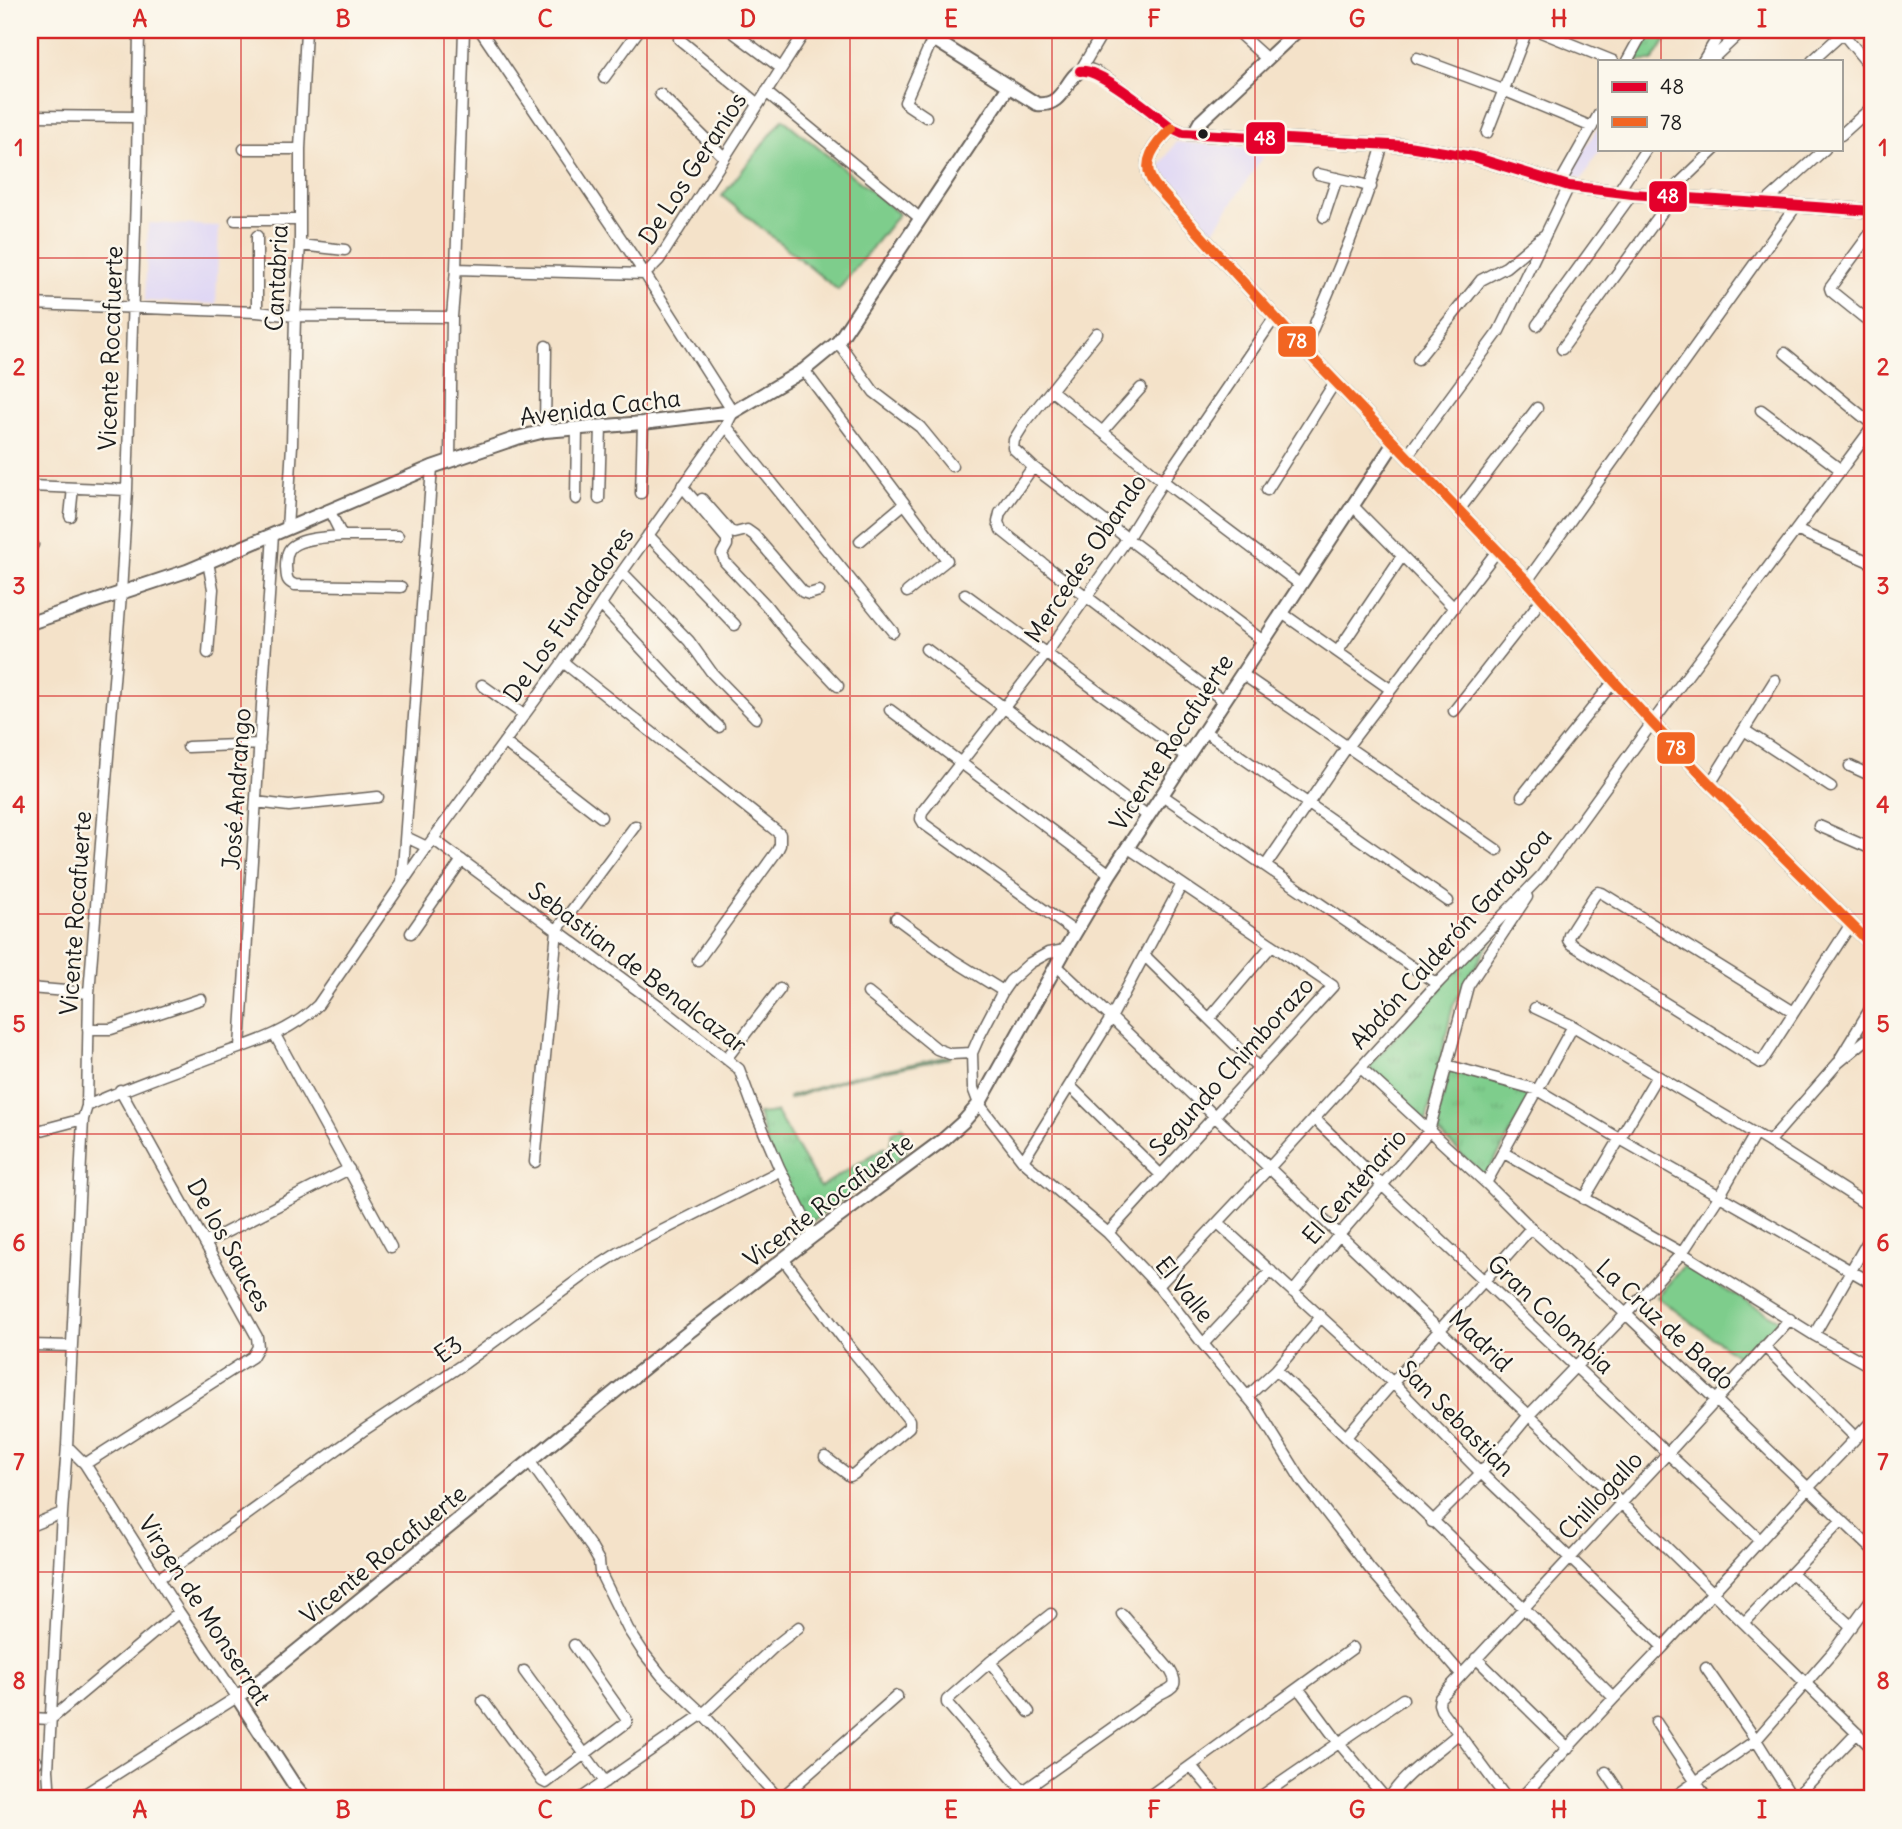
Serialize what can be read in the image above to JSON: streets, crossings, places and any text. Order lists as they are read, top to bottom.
{
  "streets": {
    "street": [
      "De Los Geranios",
      "Cantabria",
      "Vicente Rocafuerte",
      "Avenida Cacha",
      "Mercedes Obando",
      "De Los Fundadores",
      "José Andrango",
      "Abdón Calderón Garaycoa",
      "Sebastian de Benalcazar",
      "Segundo Chimborazo",
      "El Centenario",
      "De los Sauces",
      "El Valle",
      "Gran Colombia",
      "La Cruz de Bado",
      "Madrid",
      "E3",
      "San Sebastian",
      "Chillogallo",
      "Virgen de Monserrat"
    ]
  },
  "crossings": [
    ["Cantabria", "Avenida Cacha"],
    ["Vicente Rocafuerte", "Avenida Cacha"],
    ["Vicente Rocafuerte", "Mercedes Obando"],
    ["Vicente Rocafuerte", "De Los Fundadores"],
    ["Vicente Rocafuerte", "Sebastian de Benalcazar"],
    ["Vicente Rocafuerte", "Segundo Chimborazo"],
    ["Vicente Rocafuerte", "El Valle"],
    ["Vicente Rocafuerte", "Madrid"],
    ["Vicente Rocafuerte", "Virgen de Monserrat"],
    ["Avenida Cacha", "De Los Fundadores"],
    ["Avenida Cacha", "José Andrango"],
    ["De Los Fundadores", "José Andrango"],
    ["De Los Fundadores", "Sebastian de Benalcazar"],
    ["De Los Fundadores", "De los Sauces"],
    ["Abdón Calderón Garaycoa", "El Centenario"],
    ["Abdón Calderón Garaycoa", "El Valle"],
    ["Abdón Calderón Garaycoa", "Gran Colombia"],
    ["Abdón Calderón Garaycoa", "La Cruz de Bado"],
    ["Abdón Calderón Garaycoa", "Madrid"],
    ["Abdón Calderón Garaycoa", "San Sebastian"],
    ["Segundo Chimborazo", "El Valle"],
    ["Segundo Chimborazo", "Madrid"],
    ["El Centenario", "Gran Colombia"],
    ["El Centenario", "La Cruz de Bado"],
    ["El Centenario", "Madrid"],
    ["El Centenario", "San Sebastian"],
    ["De los Sauces", "Virgen de Monserrat"],
    ["El Valle", "Chillogallo"],
    ["Gran Colombia", "Chillogallo"],
    ["La Cruz de Bado", "Chillogallo"],
    ["Madrid", "Chillogallo"],
    ["E3", "Virgen de Monserrat"],
    ["San Sebastian", "Chillogallo"]
  ],
  "lines": ["transit line 48", "transit line 78"],
  "legend": ["48", "78"],
  "grid": {
    "columns": [
      "A",
      "B",
      "C",
      "D",
      "E",
      "F",
      "G",
      "H",
      "I"
    ],
    "rows": [
      "1",
      "2",
      "3",
      "4",
      "5",
      "6",
      "7",
      "8"
    ]
  }
}
